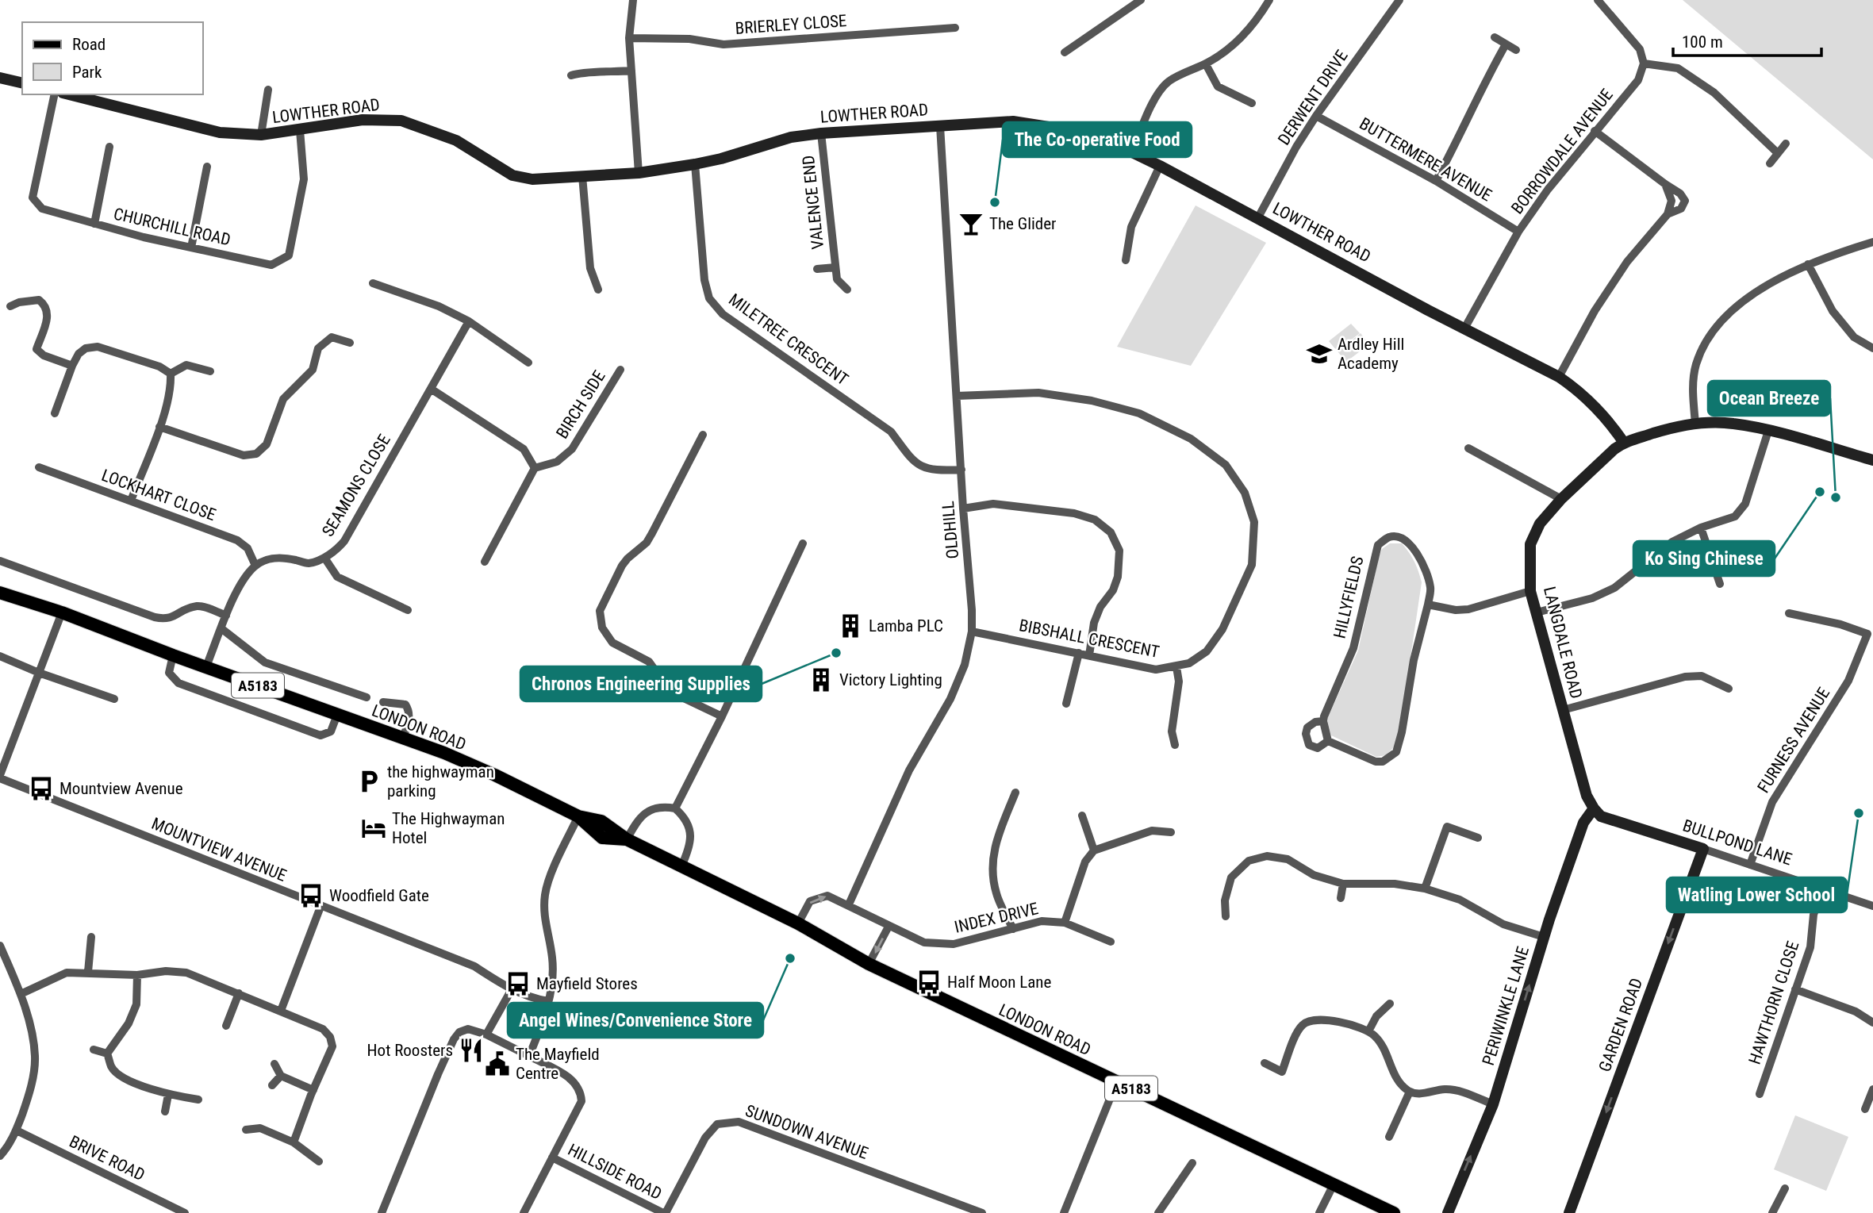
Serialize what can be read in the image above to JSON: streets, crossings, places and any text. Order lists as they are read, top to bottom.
{
  "streets": {
    "main road": ["A5183", "LONDON ROAD"],
    "street": [
      "BRIERLEY CLOSE",
      "DERWENT DRIVE",
      "LOWTHER ROAD",
      "BORROWDALE AVENUE",
      "BUTTERMERE AVENUE",
      "VALENCE END",
      "CHURCHILL ROAD",
      "MILETREE CRESCENT",
      "BIRCH SIDE",
      "SEAMONS CLOSE",
      "LOCKHART CLOSE",
      "OLDHILL",
      "HILLYFIELDS",
      "BIBSHALL CRESCENT",
      "LANGDALE ROAD",
      "FURNESS AVENUE",
      "BULLPOND LANE",
      "MOUNTVIEW AVENUE",
      "INDEX DRIVE",
      "HAWTHORN CLOSE",
      "PERIWINKLE LANE",
      "GARDEN ROAD",
      "SUNDOWN AVENUE",
      "BRIVE ROAD",
      "HILLSIDE ROAD"
    ]
  },
  "crossings": [
    ["DERWENT DRIVE", "LOWTHER ROAD"],
    ["DERWENT DRIVE", "BUTTERMERE AVENUE"],
    ["LOWTHER ROAD", "BORROWDALE AVENUE"],
    ["LOWTHER ROAD", "VALENCE END"],
    ["LOWTHER ROAD", "CHURCHILL ROAD"],
    ["LOWTHER ROAD", "MILETREE CRESCENT"],
    ["LOWTHER ROAD", "OLDHILL"],
    ["LOWTHER ROAD", "LANGDALE ROAD"],
    ["BORROWDALE AVENUE", "BUTTERMERE AVENUE"],
    ["MILETREE CRESCENT", "OLDHILL"],
    ["SEAMONS CLOSE", "LOCKHART CLOSE"],
    ["OLDHILL", "BIBSHALL CRESCENT"],
    ["OLDHILL", "INDEX DRIVE"],
    ["LANGDALE ROAD", "BULLPOND LANE"],
    ["LANGDALE ROAD", "PERIWINKLE LANE"],
    ["LONDON ROAD", "INDEX DRIVE"],
    ["FURNESS AVENUE", "BULLPOND LANE"],
    ["BULLPOND LANE", "HAWTHORN CLOSE"],
    ["BULLPOND LANE", "PERIWINKLE LANE"],
    ["BULLPOND LANE", "GARDEN ROAD"],
    ["SUNDOWN AVENUE", "HILLSIDE ROAD"]
  ],
  "one_way": ["PERIWINKLE LANE", "GARDEN ROAD"],
  "places": {
    "other": [
      "The Co-operative Food",
      "Ko Sing Chinese",
      "Ocean Breeze",
      "Chronos Engineering Supplies",
      "Watling Lower School",
      "Angel Wines/Convenience Store"
    ],
    "bar": ["The Glider"],
    "school or university": ["Ardley Hill Academy"],
    "building": ["Lamba PLC", "Victory Lighting"],
    "parking": ["the highwayman parking"],
    "bus stop": [
      "Mountview Avenue",
      "Woodfield Gate",
      "Half Moon Lane",
      "Mayfield Stores"
    ],
    "hotel": ["The Highwayman Hotel"],
    "restaurant": ["Hot Roosters"],
    "public building": ["The Mayfield Centre"]
  },
  "legend": ["Road", "Park"],
  "scale_bar": "100 m"
}
